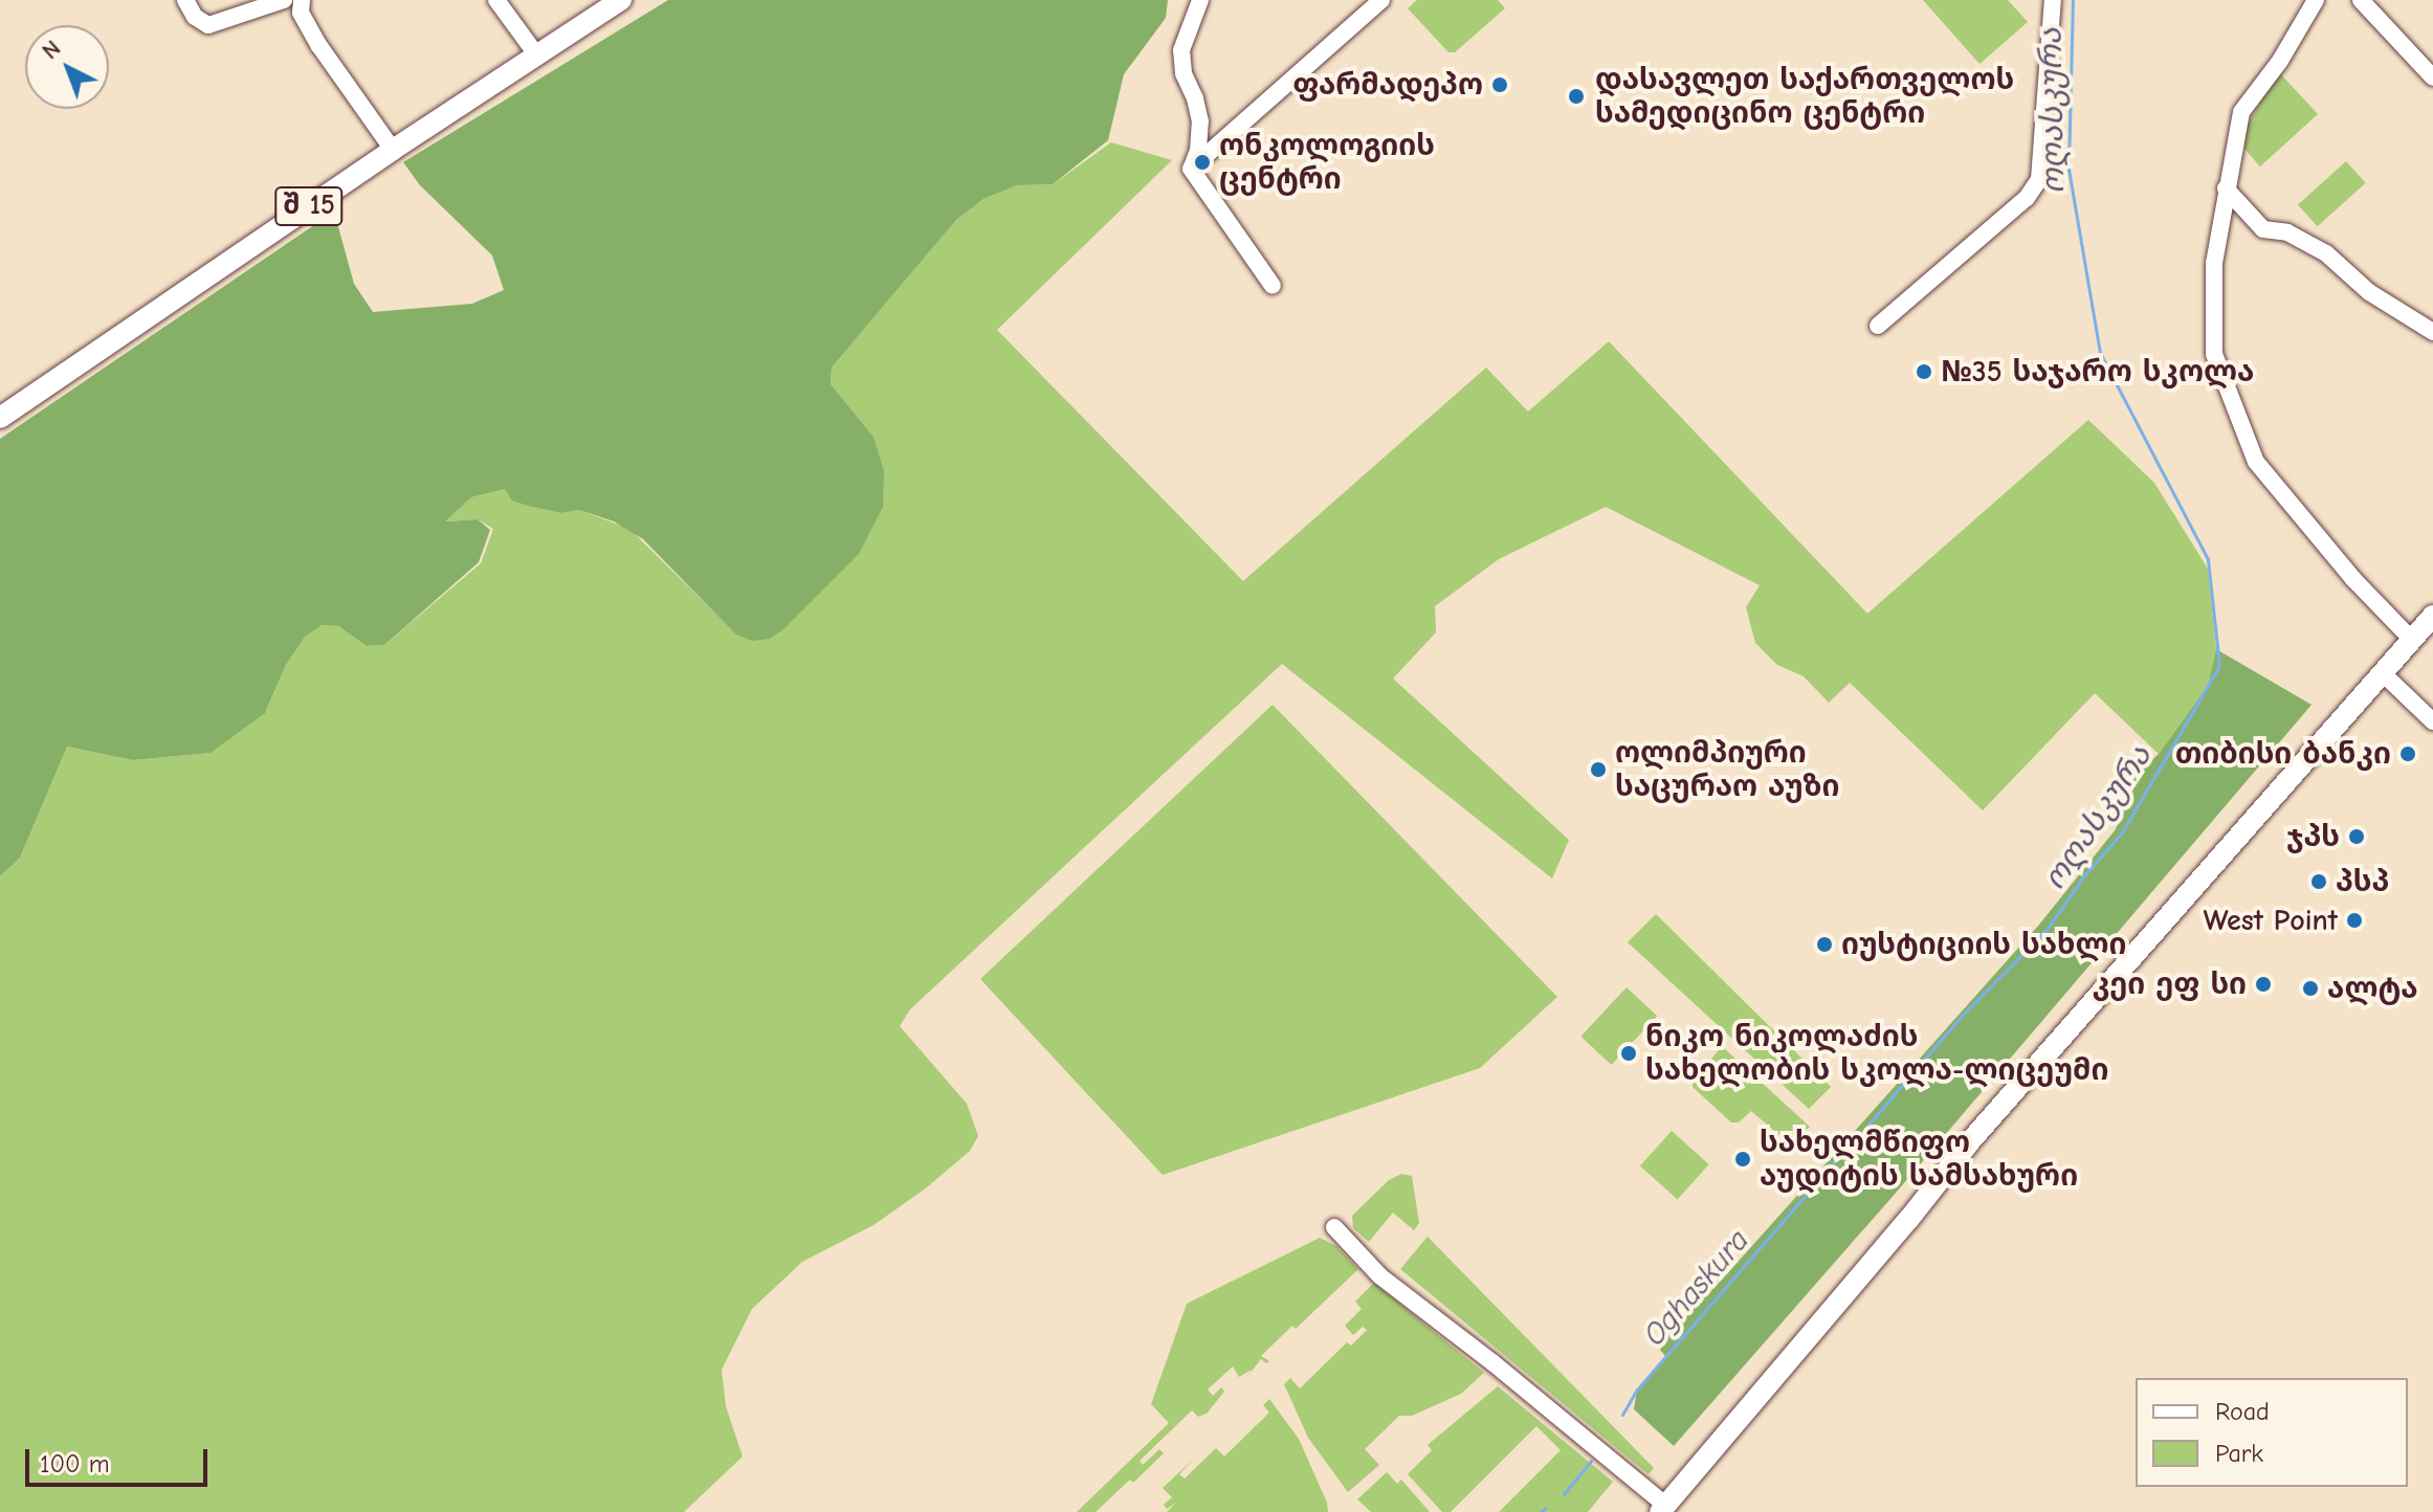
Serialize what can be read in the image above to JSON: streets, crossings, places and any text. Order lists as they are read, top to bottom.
{
  "streets": {
    "main road": ["შ 15"]
  },
  "water": ["ოღასკურა", "Oghaskura"],
  "places": [
    "ფარმადეპო",
    "დასავლეთ საქართველოს სამედიცინო ცენტრი",
    "ონკოლოგიის ცენტრი",
    "№35 საჯარო სკოლა",
    "თიბისი ბანკი",
    "ოლიმპიური საცურაო აუზი",
    "ჯპს",
    "პსპ",
    "West Point",
    "იუსტიციის სახლი",
    "კეი ეფ სი",
    "ალტა",
    "ნიკო ნიკოლაძის სახელობის სკოლა-ლიცეუმი",
    "სახელმწიფო აუდიტის სამსახური"
  ],
  "legend": ["Road", "Park"],
  "scale_bar": "100 m",
  "north": "top left"
}
